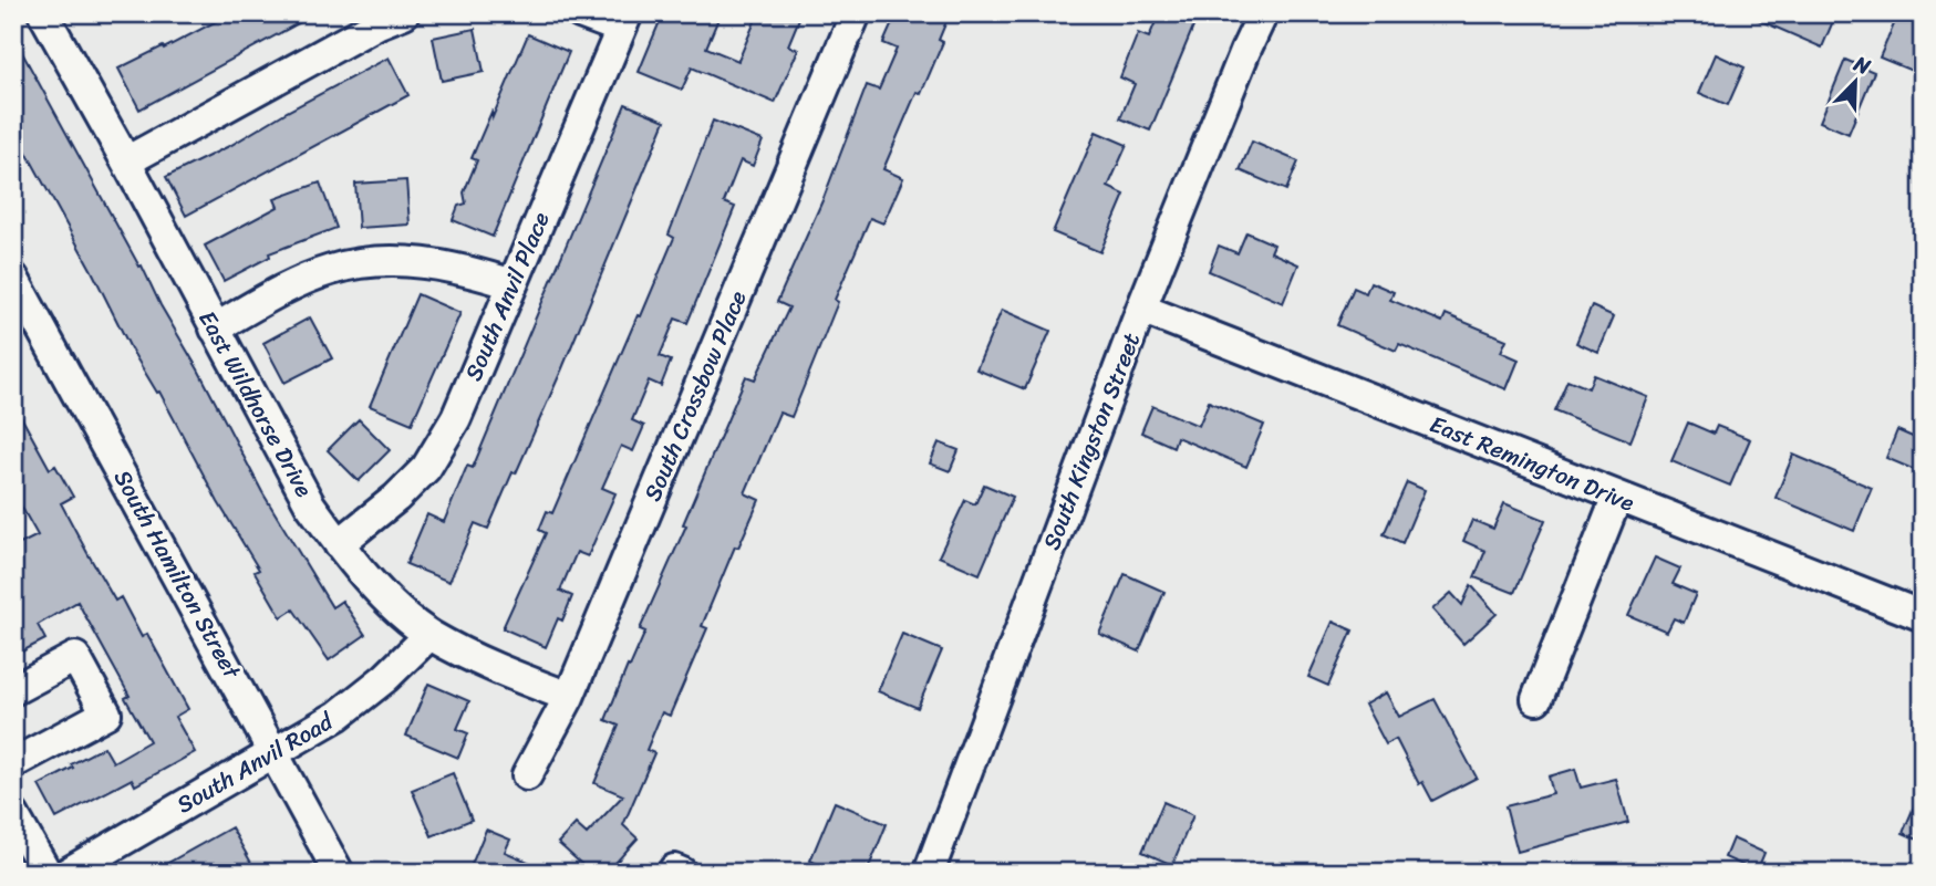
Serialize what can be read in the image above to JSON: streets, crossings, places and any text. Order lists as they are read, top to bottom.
{
  "streets": {
    "street": [
      "South Anvil Place",
      "South Crossbow Place",
      "East Wildhorse Drive",
      "South Kingston Street",
      "East Remington Drive",
      "South Hamilton Street",
      "South Anvil Road"
    ]
  },
  "crossings": [
    ["South Anvil Place", "East Wildhorse Drive"],
    ["South Crossbow Place", "East Wildhorse Drive"],
    ["East Wildhorse Drive", "South Anvil Road"],
    ["South Kingston Street", "East Remington Drive"],
    ["South Hamilton Street", "South Anvil Road"]
  ],
  "north": "top right"
}
